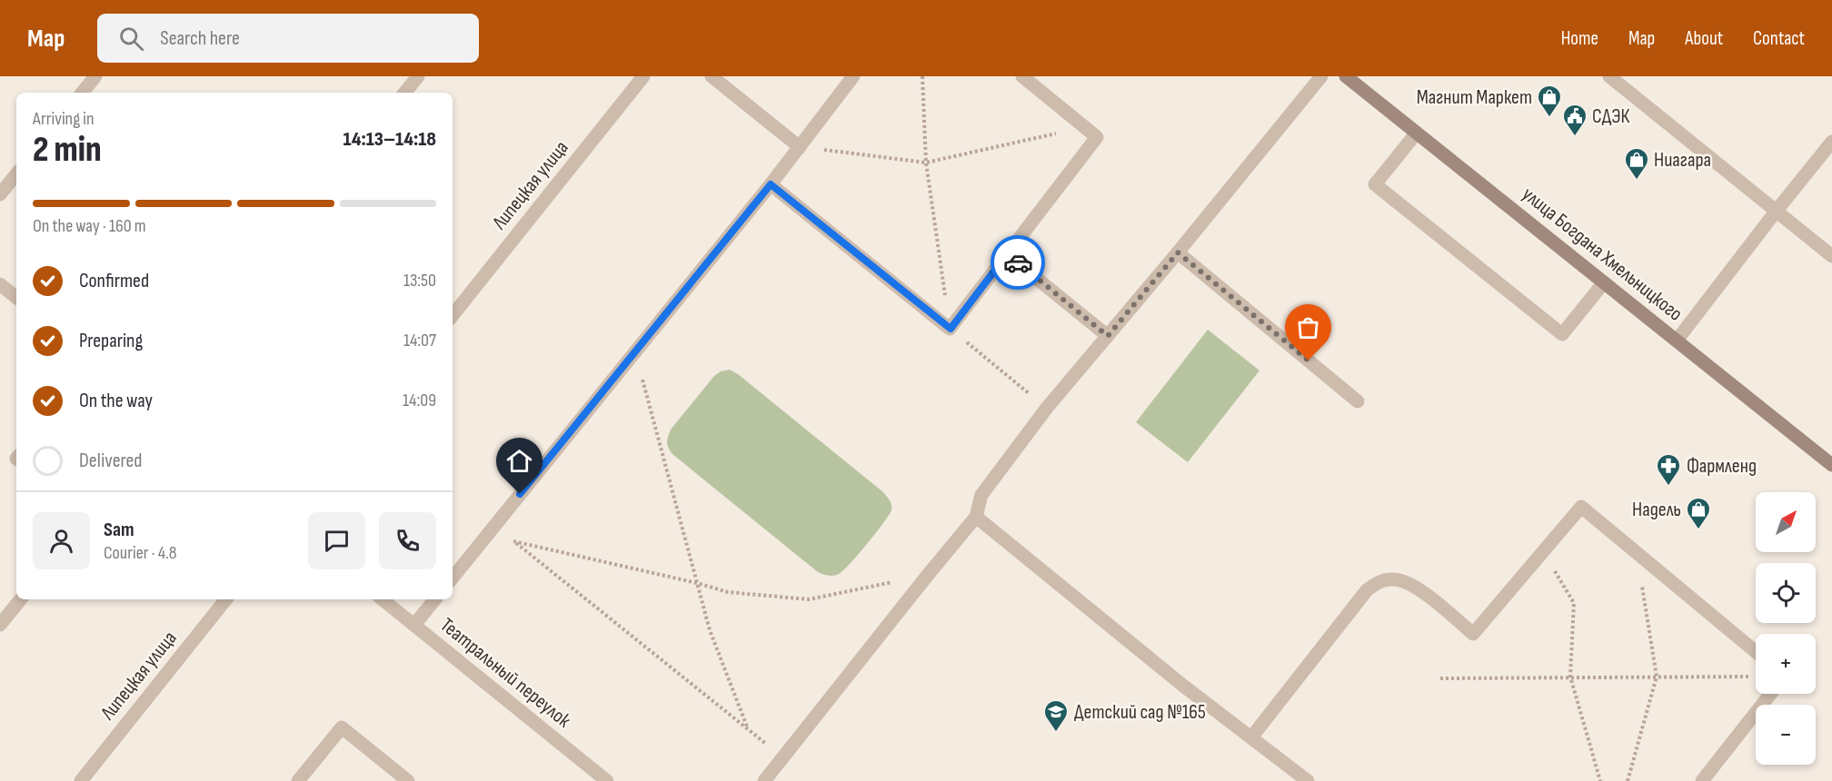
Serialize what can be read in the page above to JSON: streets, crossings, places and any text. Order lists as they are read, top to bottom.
{
  "streets": {
    "main road": ["улица Богдана Хмельницкого"],
    "street": ["Липецкая улица", "Театральный переулок"]
  },
  "places": {
    "shop": ["Магнит Маркет", "Ниагара", "Надель"],
    "public building": ["СДЭК"],
    "pharmacy": ["Фармленд"],
    "school or university": ["Детский сад №165"]
  },
  "north": "top right",
  "page": {
    "header": "Map",
    "search": "Search here",
    "nav": [
      "Home",
      "Map",
      "About",
      "Contact"
    ],
    "heading": ["2 min", "Arriving in", "14:13–14:18"],
    "panel": ["Sam", "Courier · 4.8"],
    "bar": "On the way · 160 m",
    "list": [
      ["Confirmed", "13:50"],
      ["Preparing", "14:07"],
      ["On the way", "14:09"],
      "Delivered"
    ],
    "map_buttons": ["+", "−"]
  }
}
